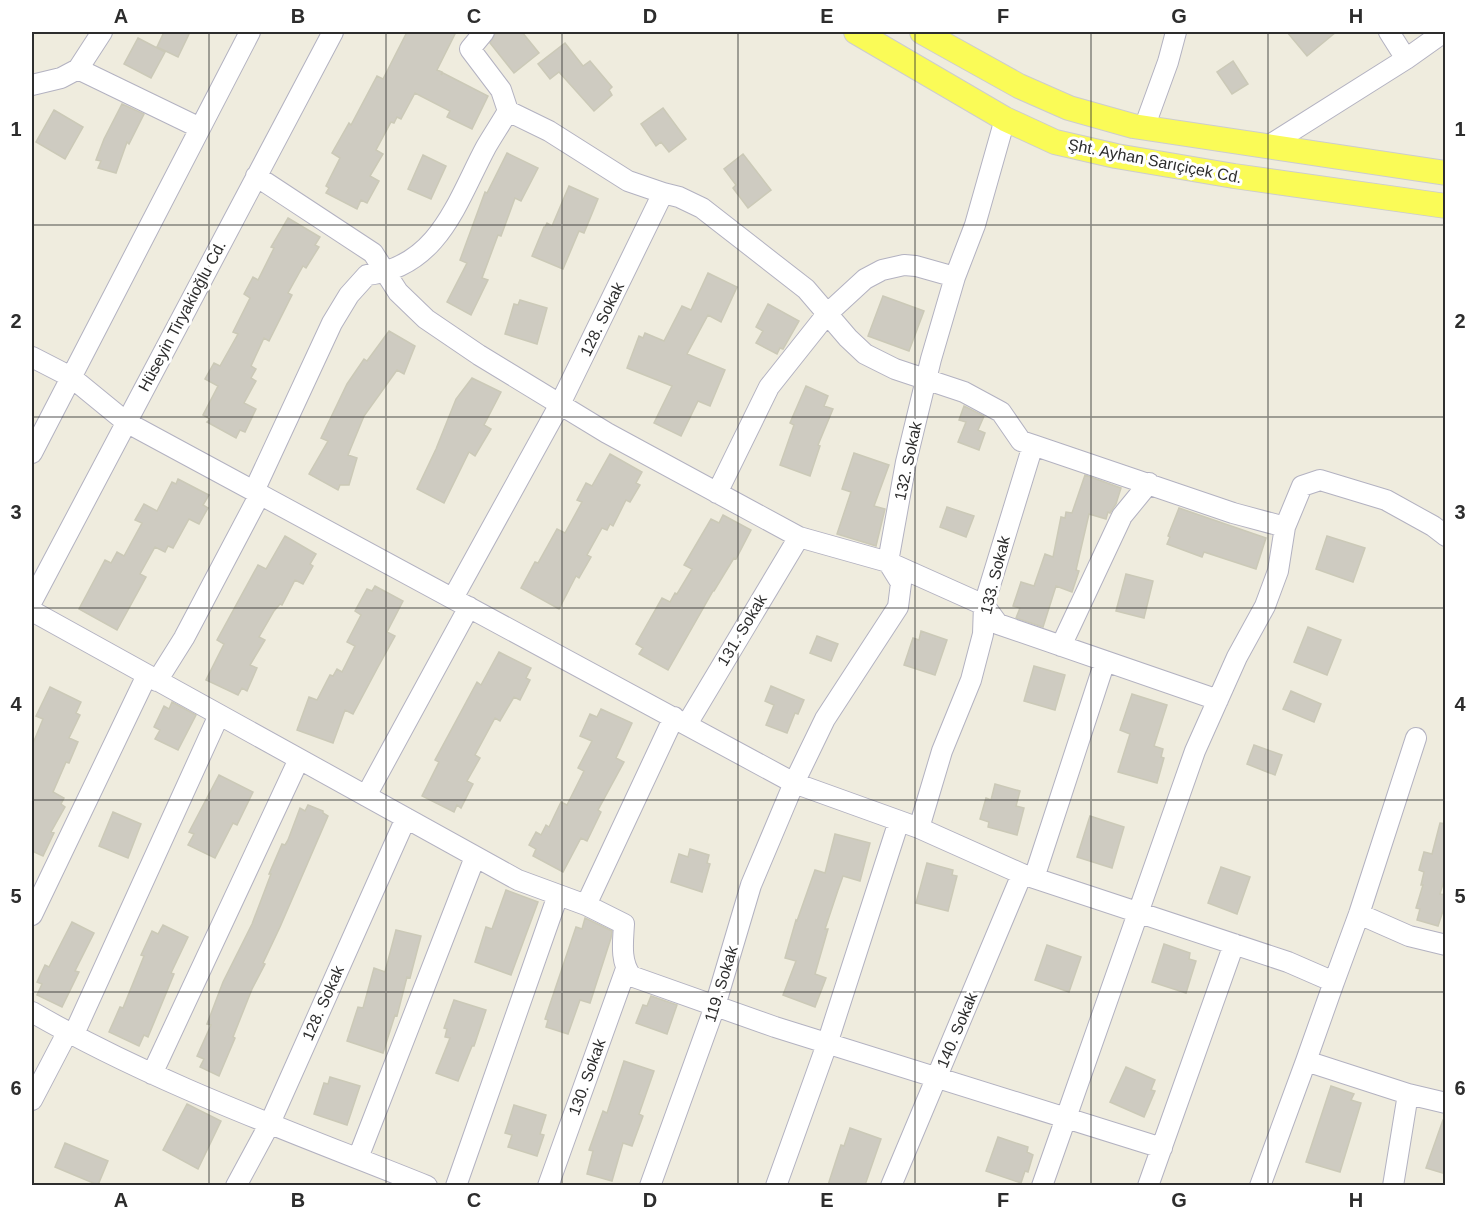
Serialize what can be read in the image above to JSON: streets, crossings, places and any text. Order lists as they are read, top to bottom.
{
  "streets": {
    "main road": ["Şht. Ayhan Sarıçiçek Cd."],
    "street": [
      "Hüseyin Tiryakioğlu Cd.",
      "128. Sokak",
      "132. Sokak",
      "133. Sokak",
      "131. Sokak",
      "119. Sokak",
      "140. Sokak",
      "130. Sokak"
    ]
  },
  "crossings": [
    ["Şht. Ayhan Sarıçiçek Cd.", "132. Sokak"]
  ],
  "grid": {
    "columns": [
      "A",
      "B",
      "C",
      "D",
      "E",
      "F",
      "G",
      "H"
    ],
    "rows": [
      "1",
      "2",
      "3",
      "4",
      "5",
      "6"
    ]
  }
}
